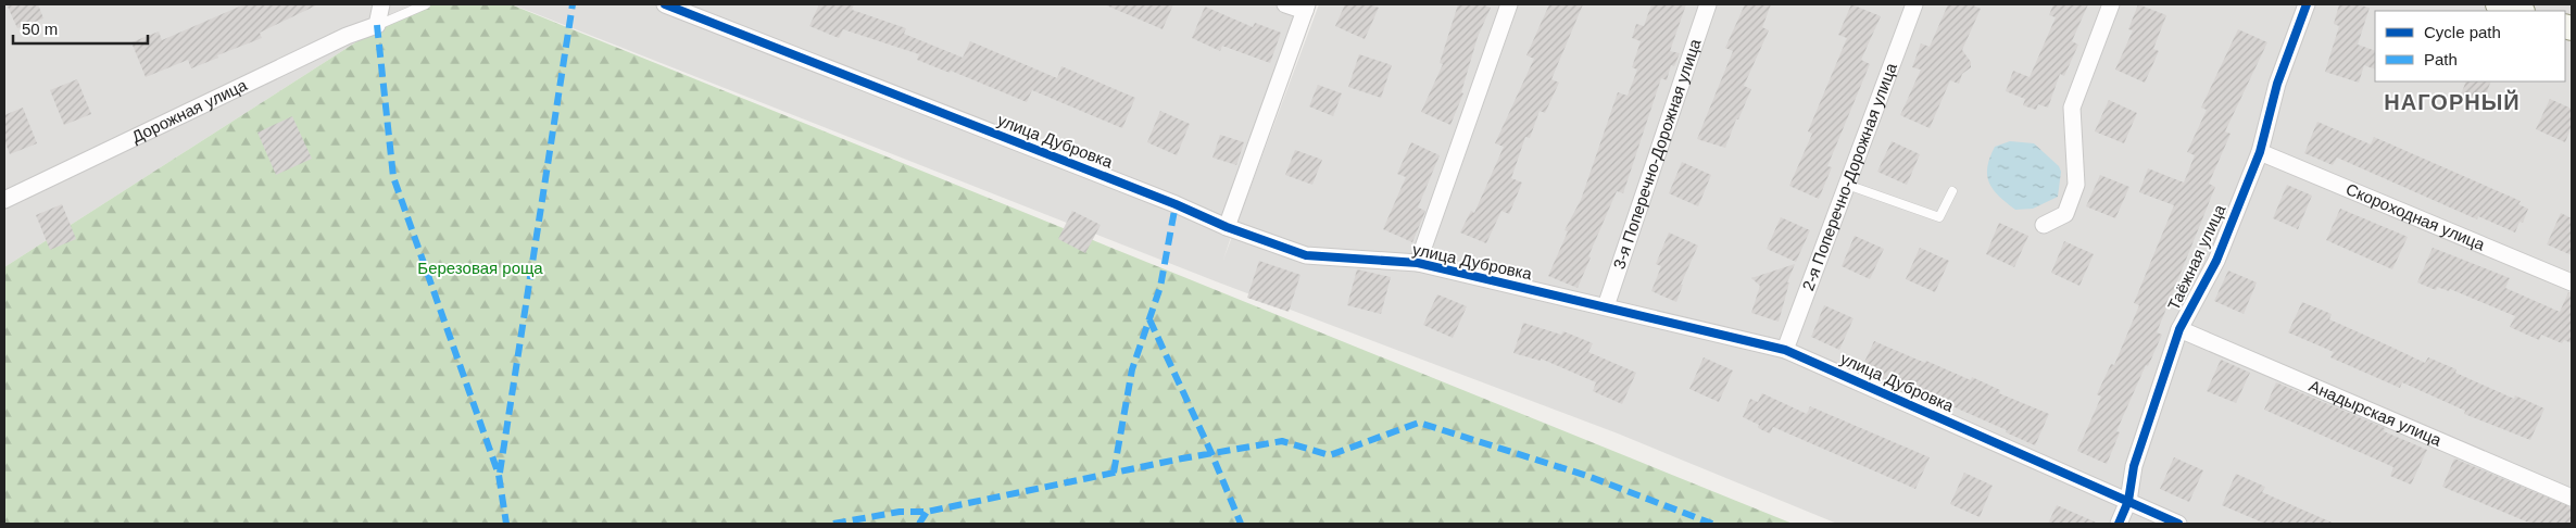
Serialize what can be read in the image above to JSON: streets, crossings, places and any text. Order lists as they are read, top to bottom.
{
  "streets": {
    "street": [
      "Дорожная улица",
      "улица Дубровка",
      "3-я Поперечно-Дорожная улица",
      "2-я Поперечно-Дорожная улица",
      "Скороходная улица",
      "Таёжная улица",
      "Анадырская улица"
    ]
  },
  "crossings": [
    ["улица Дубровка", "3-я Поперечно-Дорожная улица"],
    ["улица Дубровка", "2-я Поперечно-Дорожная улица"],
    ["улица Дубровка", "Таёжная улица"],
    ["Скороходная улица", "Таёжная улица"],
    ["Таёжная улица", "Анадырская улица"]
  ],
  "districts": ["НАГОРНЫЙ"],
  "parks": ["Березовая роща"],
  "legend": ["Cycle path", "Path"],
  "scale_bar": "50 m"
}
